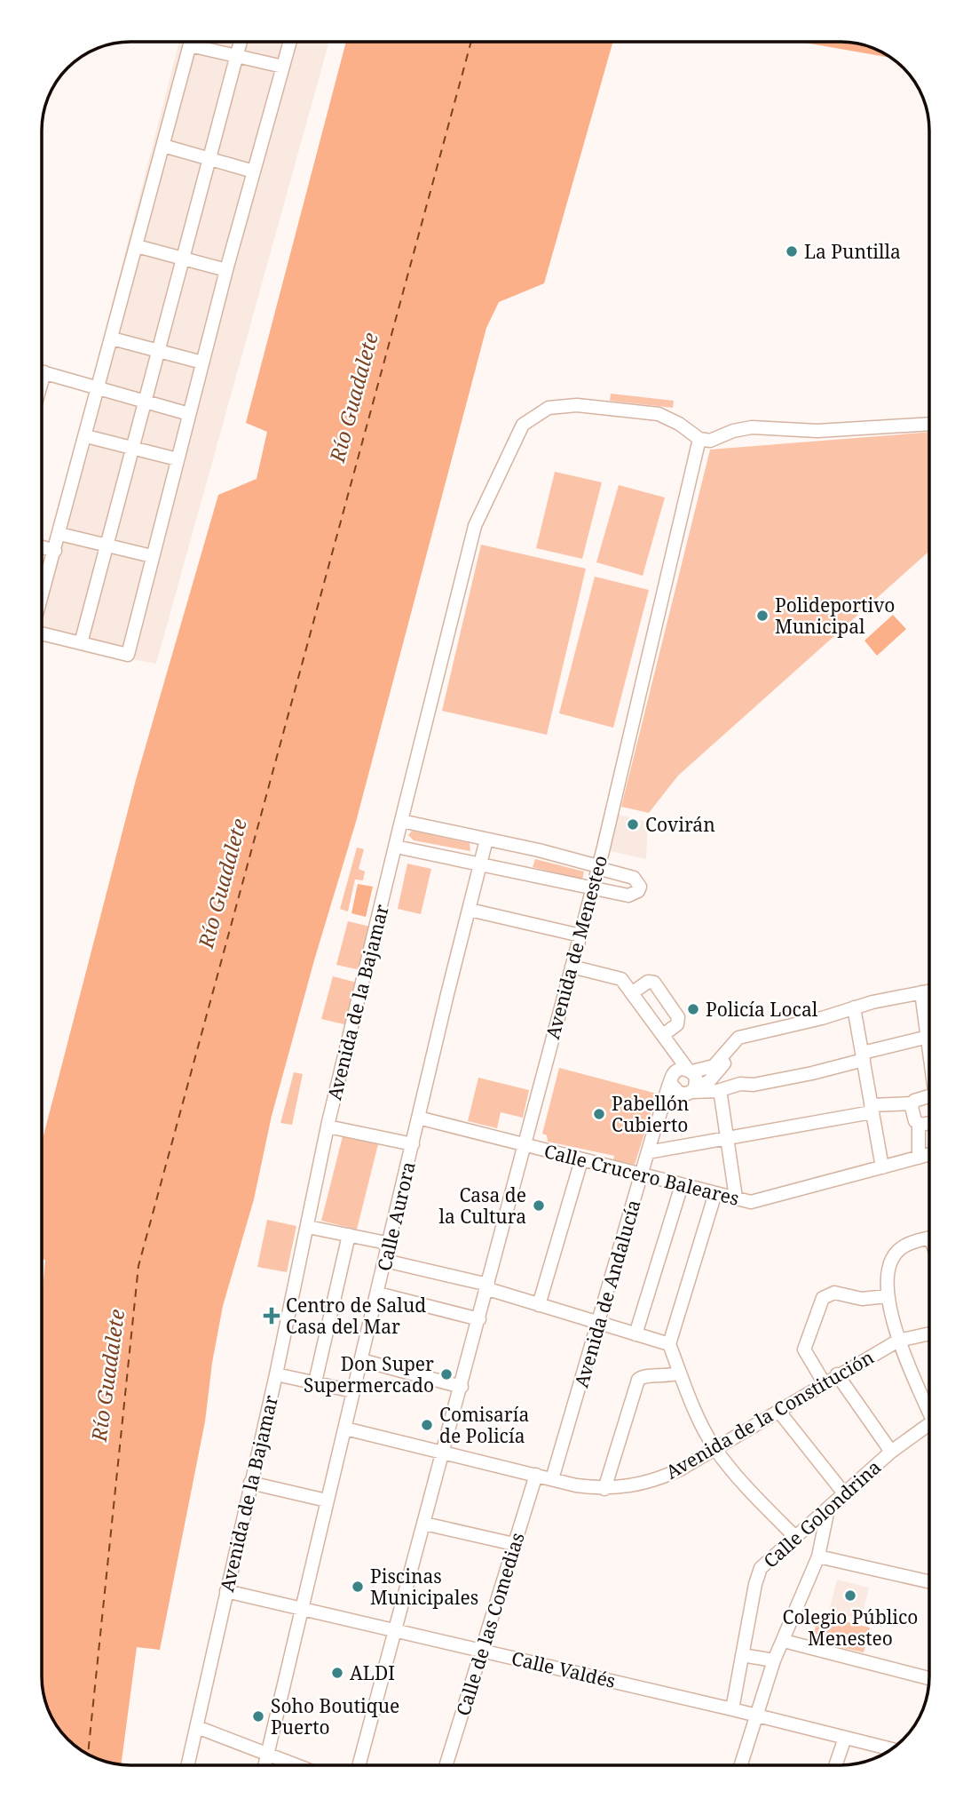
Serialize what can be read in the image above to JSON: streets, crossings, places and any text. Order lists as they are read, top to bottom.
{
  "streets": {
    "street": [
      "Avenida de Menesteo",
      "Avenida de la Bajamar",
      "Calle Crucero Baleares",
      "Calle Aurora",
      "Avenida de Andalucía",
      "Avenida de la Constitución",
      "Calle Golondrina",
      "Calle de las Comedias",
      "Calle Valdés"
    ]
  },
  "crossings": [
    ["Avenida de Menesteo", "Avenida de la Bajamar"],
    ["Avenida de Menesteo", "Calle Crucero Baleares"],
    ["Avenida de Menesteo", "Avenida de la Constitución"],
    ["Avenida de Menesteo", "Calle Valdés"],
    ["Avenida de la Bajamar", "Calle Valdés"],
    ["Calle Crucero Baleares", "Calle Aurora"],
    ["Calle Crucero Baleares", "Avenida de Andalucía"],
    ["Calle Aurora", "Avenida de la Constitución"],
    ["Calle Aurora", "Calle Valdés"],
    ["Avenida de Andalucía", "Avenida de la Constitución"],
    ["Avenida de la Constitución", "Calle de las Comedias"],
    ["Calle Golondrina", "Calle Valdés"],
    ["Calle de las Comedias", "Calle Valdés"]
  ],
  "water": ["Río Guadalete"],
  "places": {
    "other": [
      "La Puntilla",
      "Polideportivo Municipal",
      "Covirán",
      "Policía Local",
      "Pabellón Cubierto",
      "Casa de la Cultura",
      "Don Super Supermercado",
      "Comisaría de Policía",
      "Piscinas Municipales",
      "Colegio Público Menesteo",
      "ALDI",
      "Soho Boutique Puerto"
    ],
    "health": ["Centro de Salud Casa del Mar"]
  }
}
